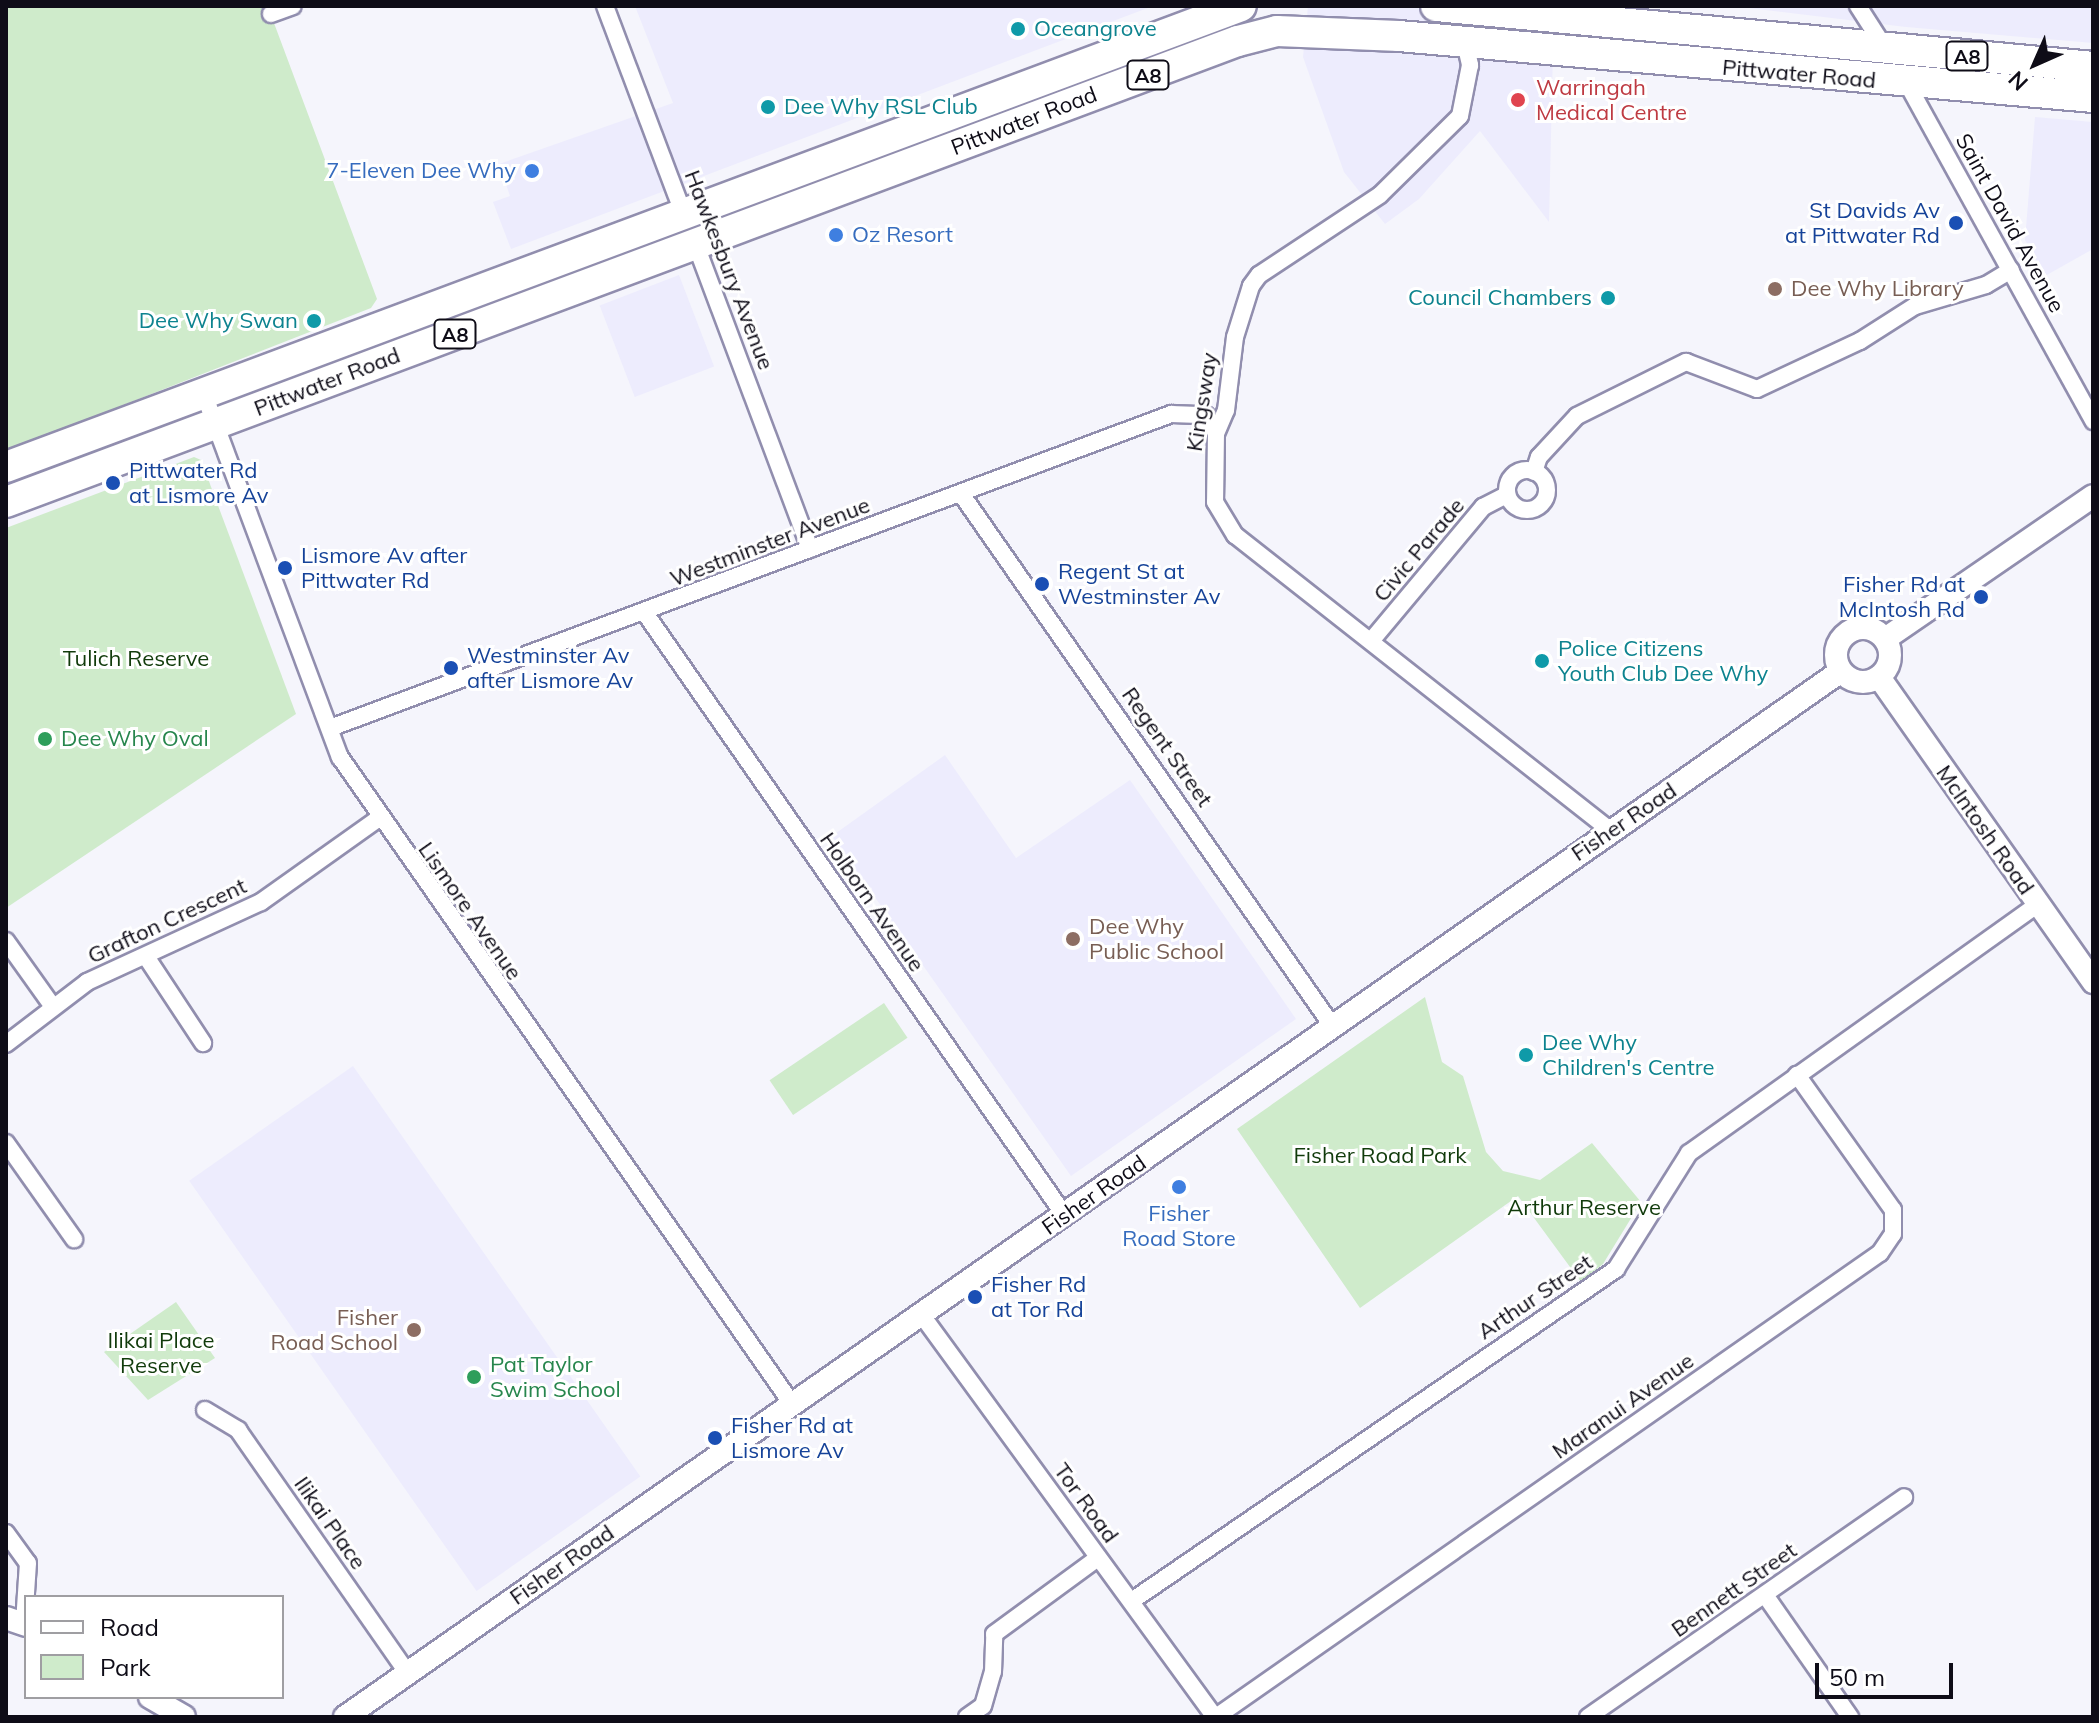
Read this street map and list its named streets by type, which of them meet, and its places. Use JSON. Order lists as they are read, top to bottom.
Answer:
{
  "streets": {
    "highway": ["A8", "Pittwater Road"],
    "main road": ["Fisher Road", "McIntosh Road"],
    "street": [
      "Saint David Avenue",
      "Hawkesbury Avenue",
      "Kingsway",
      "Westminster Avenue",
      "Civic Parade",
      "Regent Street",
      "Holborn Avenue",
      "Lismore Avenue",
      "Grafton Crescent",
      "Arthur Street",
      "Maranui Avenue",
      "Tor Road",
      "Ilikai Place",
      "Bennett Street"
    ]
  },
  "crossings": [
    ["Pittwater Road", "Saint David Avenue"],
    ["Pittwater Road", "Hawkesbury Avenue"],
    ["Pittwater Road", "Kingsway"],
    ["Pittwater Road", "Lismore Avenue"],
    ["Hawkesbury Avenue", "Westminster Avenue"],
    ["Kingsway", "Westminster Avenue"],
    ["Kingsway", "Civic Parade"],
    ["Kingsway", "Fisher Road"],
    ["Westminster Avenue", "Regent Street"],
    ["Westminster Avenue", "Holborn Avenue"],
    ["Westminster Avenue", "Lismore Avenue"],
    ["Regent Street", "Fisher Road"],
    ["Fisher Road", "McIntosh Road"],
    ["Fisher Road", "Holborn Avenue"],
    ["Fisher Road", "Lismore Avenue"],
    ["Fisher Road", "Tor Road"],
    ["Fisher Road", "Ilikai Place"],
    ["McIntosh Road", "Arthur Street"],
    ["Lismore Avenue", "Grafton Crescent"],
    ["Arthur Street", "Maranui Avenue"],
    ["Arthur Street", "Tor Road"],
    ["Maranui Avenue", "Tor Road"]
  ],
  "parks": [
    "Tulich Reserve",
    "Fisher Road Park",
    "Arthur Reserve",
    "Ilikai Place Reserve"
  ],
  "places": [
    "Oceangrove",
    "Warringah Medical Centre",
    "Dee Why RSL Club",
    "7-Eleven Dee Why",
    "St Davids Av at Pittwater Rd",
    "Oz Resort",
    "Dee Why Library",
    "Council Chambers",
    "Dee Why Swan",
    "Pittwater Rd at Lismore Av",
    "Lismore Av after Pittwater Rd",
    "Regent St at Westminster Av",
    "Fisher Rd at McIntosh Rd",
    "Police Citizens Youth Club Dee Why",
    "Westminster Av after Lismore Av",
    "Dee Why Oval",
    "Dee Why Public School",
    "Dee Why Children's Centre",
    "Fisher Road Store",
    "Fisher Rd at Tor Rd",
    "Fisher Road School",
    "Pat Taylor Swim School",
    "Fisher Rd at Lismore Av"
  ],
  "legend": ["Road", "Park"],
  "scale_bar": "50 m",
  "north": "bottom left"
}
